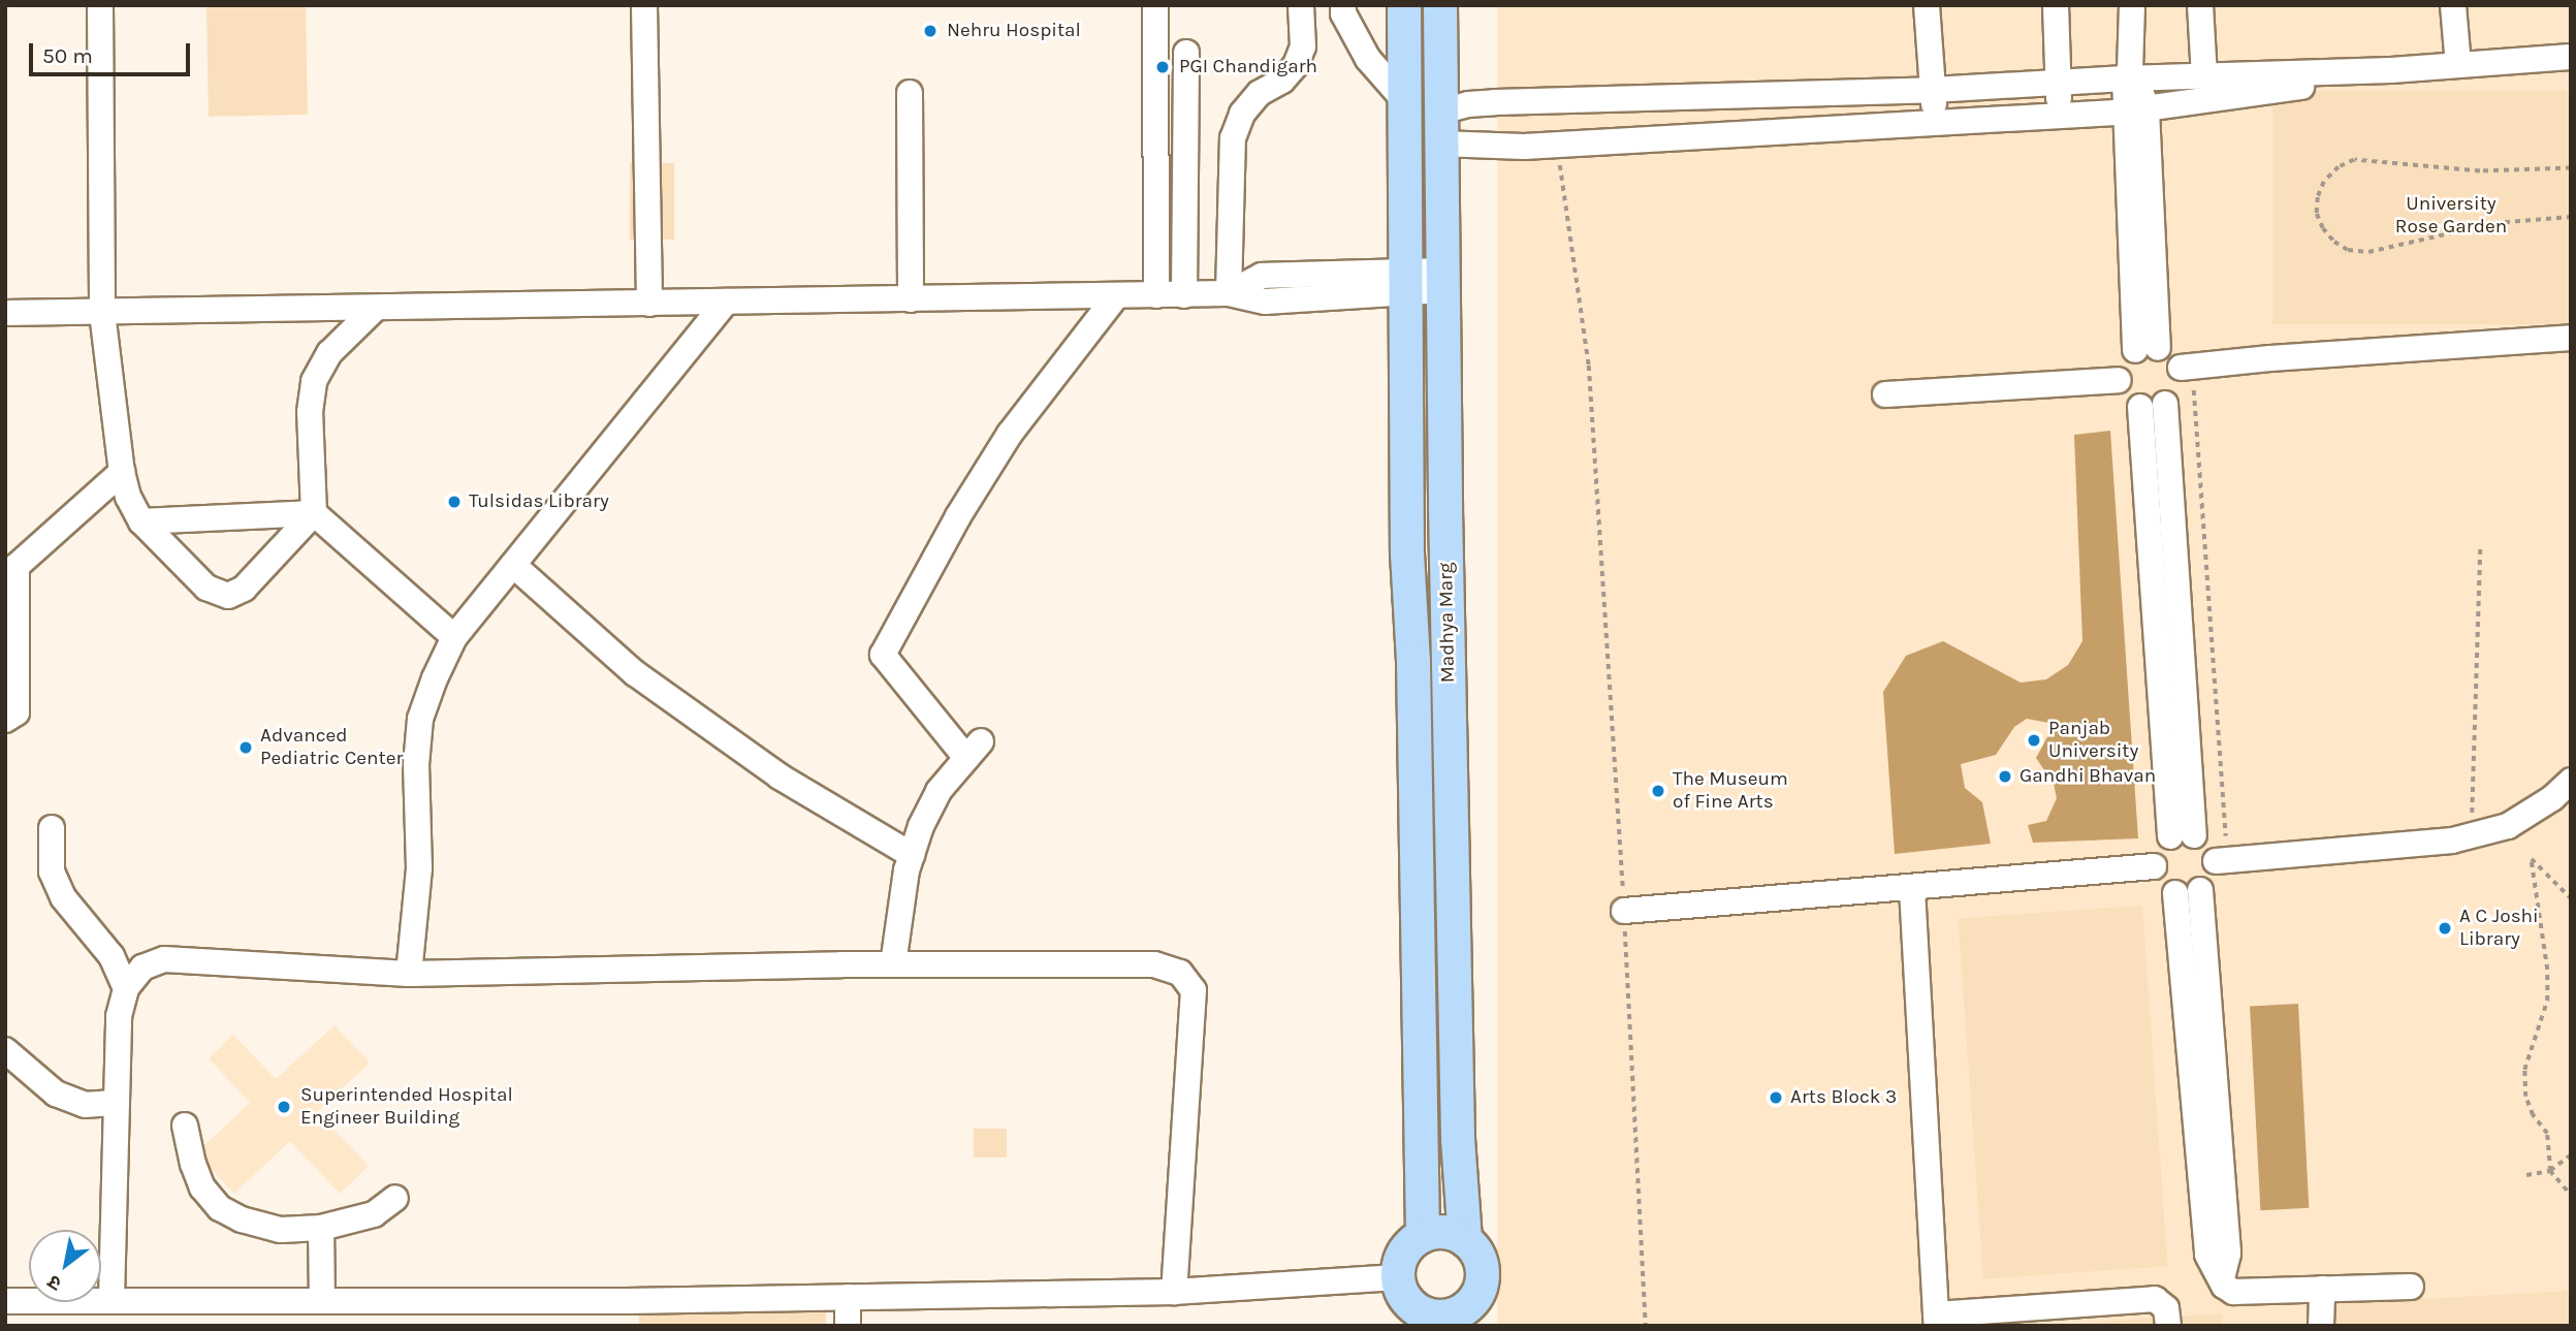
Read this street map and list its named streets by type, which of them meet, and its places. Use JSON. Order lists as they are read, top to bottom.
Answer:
{
  "streets": {
    "main road": ["Madhya Marg"]
  },
  "parks": ["University Rose Garden"],
  "places": [
    "Nehru Hospital",
    "PGI Chandigarh",
    "Tulsidas Library",
    "Panjab University",
    "Advanced Pediatric Center",
    "Gandhi Bhavan",
    "The Museum of Fine Arts",
    "A C Joshi Library",
    "Arts Block 3",
    "Superintended Hospital Engineer Building"
  ],
  "scale_bar": "50 m",
  "north": "bottom left"
}
